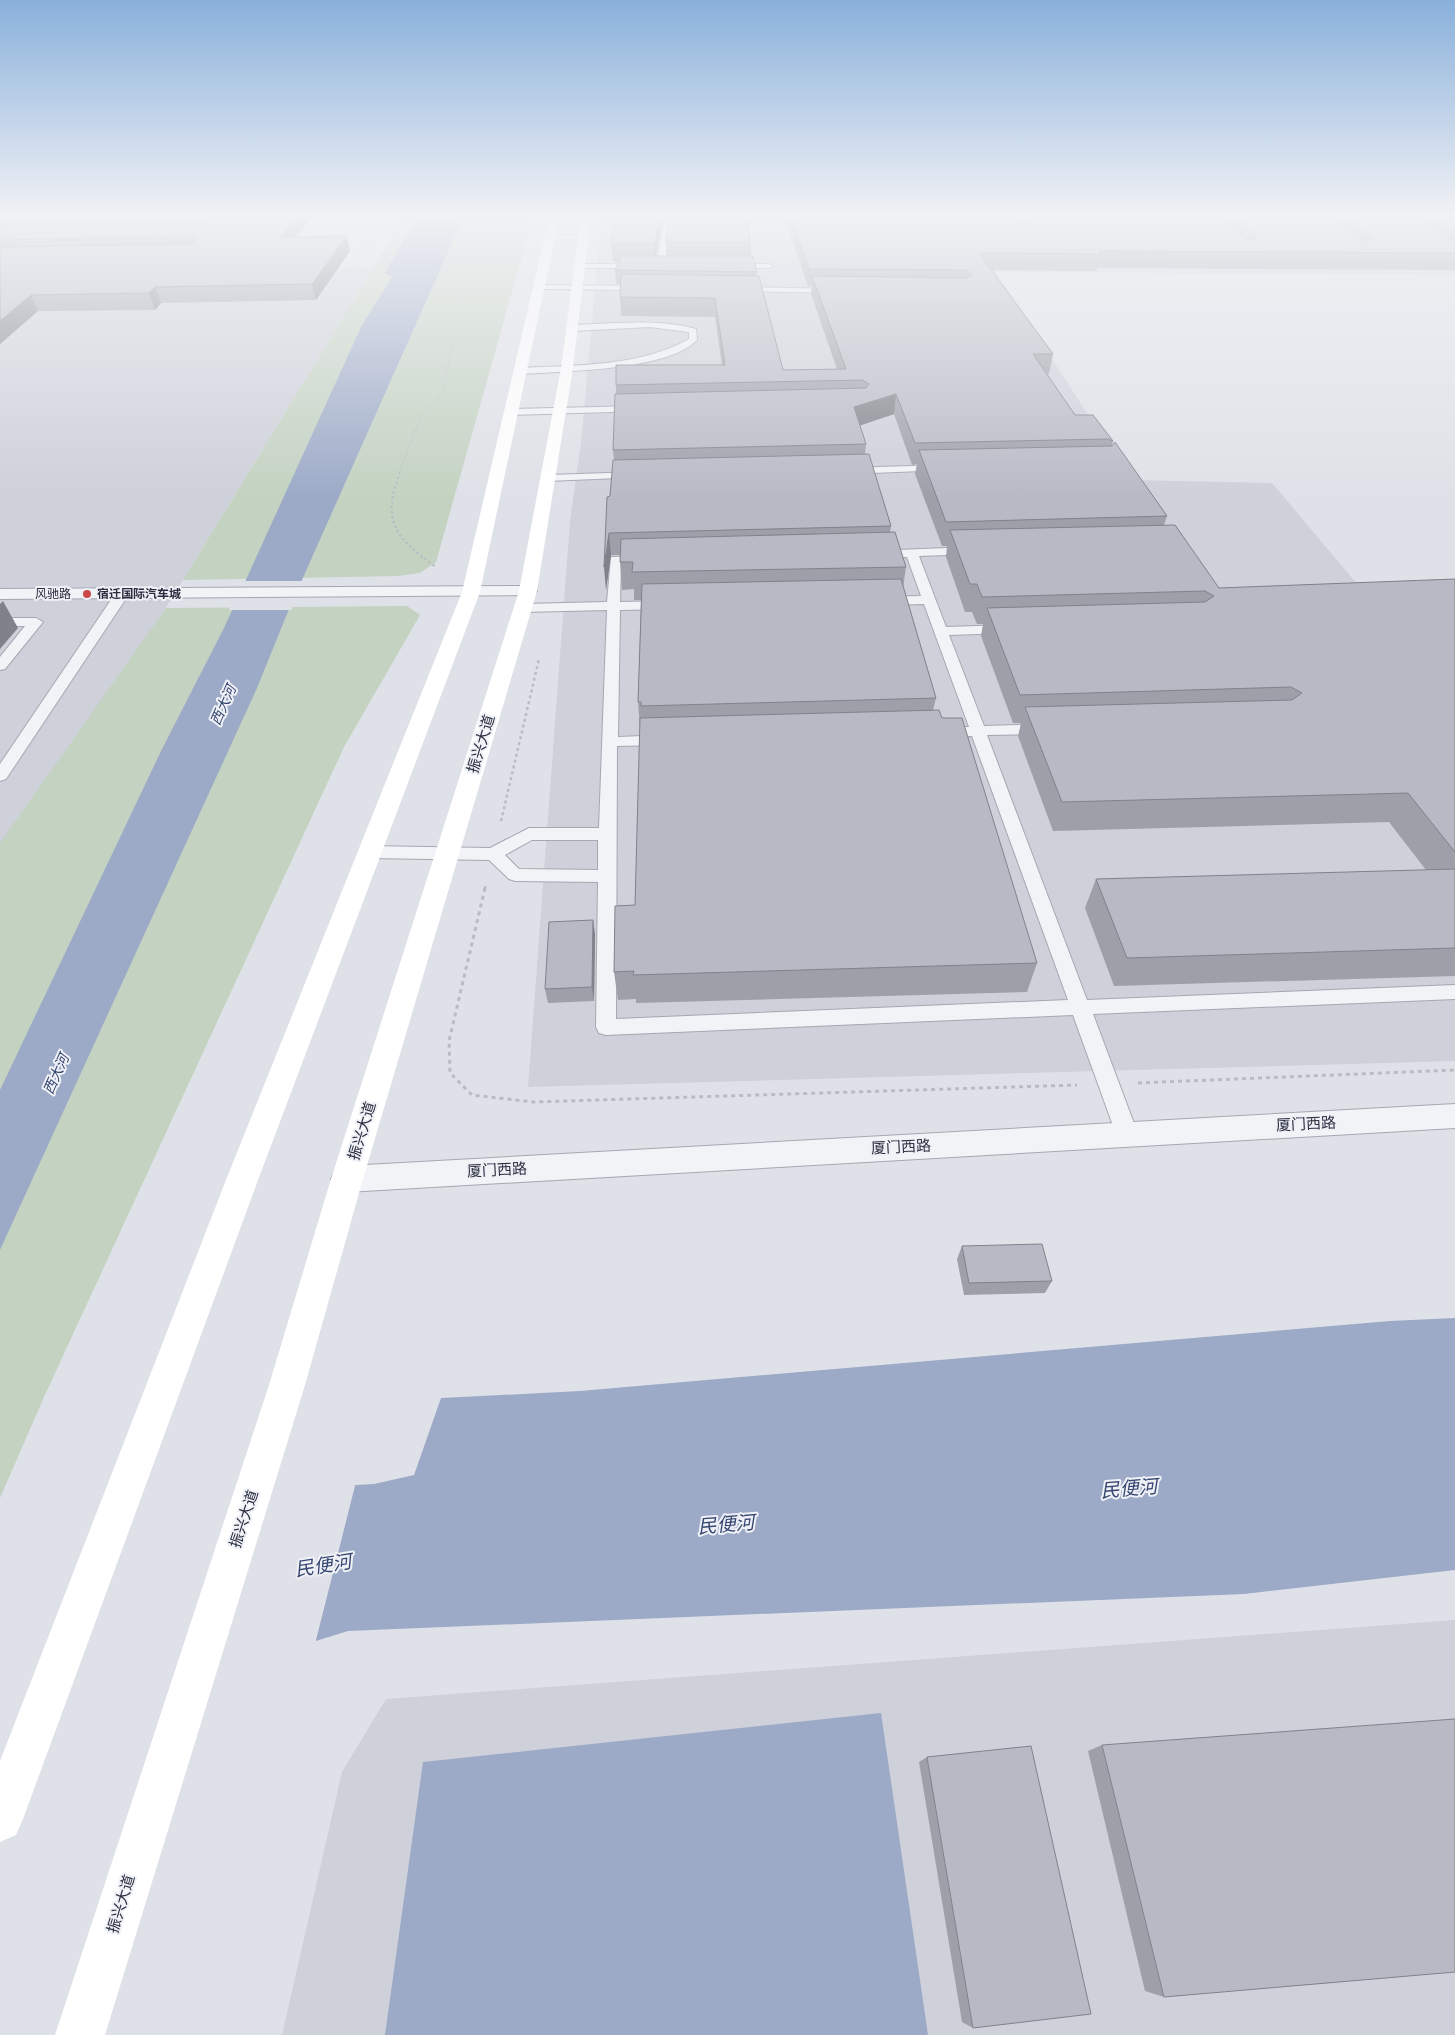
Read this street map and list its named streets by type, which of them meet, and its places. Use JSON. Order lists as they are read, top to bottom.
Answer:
{
  "streets": {
    "main road": ["振兴大道"],
    "street": ["风驰路", "厦门西路"]
  },
  "crossings": [
    ["风驰路", "振兴大道"],
    ["振兴大道", "厦门西路"]
  ],
  "water": ["西大河", "民便河"],
  "places": ["宿迁国际汽车城"]
}
